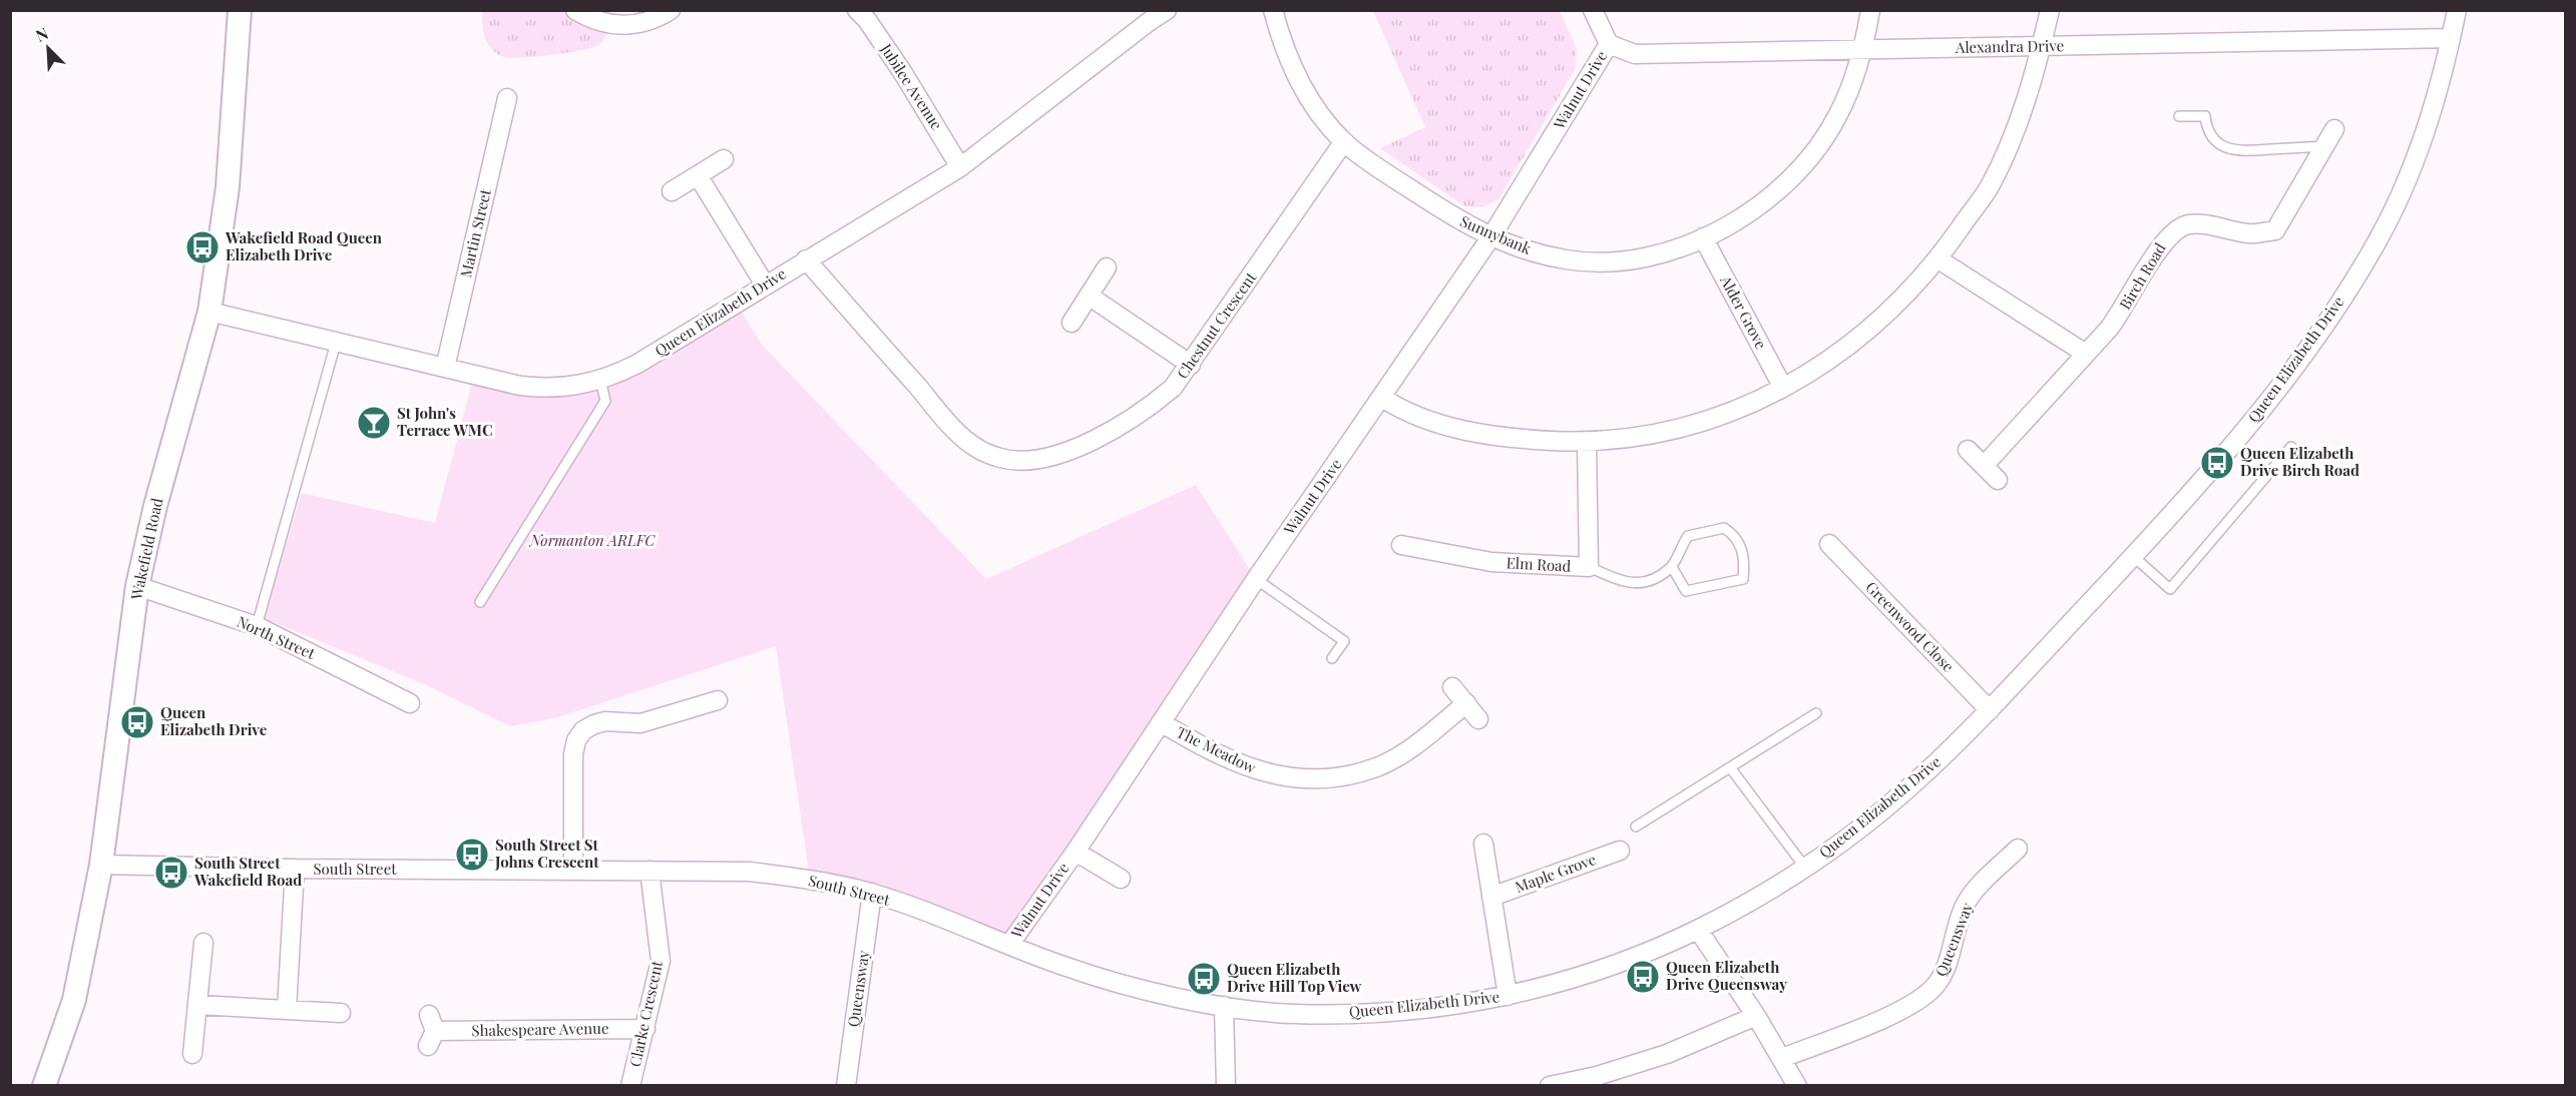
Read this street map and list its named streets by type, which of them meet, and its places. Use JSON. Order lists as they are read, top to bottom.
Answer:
{
  "streets": {
    "street": [
      "Alexandra Drive",
      "Jubilee Avenue",
      "Walnut Drive",
      "Martin Street",
      "Sunnybank",
      "Birch Road",
      "Queen Elizabeth Drive",
      "Alder Grove",
      "Chestnut Crescent",
      "Wakefield Road",
      "Elm Road",
      "Greenwood Close",
      "North Street",
      "The Meadow",
      "South Street",
      "Maple Grove",
      "Queensway",
      "Clarke Crescent",
      "Shakespeare Avenue"
    ]
  },
  "crossings": [
    ["Alexandra Drive", "Walnut Drive"],
    ["Alexandra Drive", "Sunnybank"],
    ["Alexandra Drive", "Queen Elizabeth Drive"],
    ["Jubilee Avenue", "Queen Elizabeth Drive"],
    ["Walnut Drive", "Sunnybank"],
    ["Walnut Drive", "Queen Elizabeth Drive"],
    ["Walnut Drive", "The Meadow"],
    ["Walnut Drive", "South Street"],
    ["Martin Street", "Queen Elizabeth Drive"],
    ["Sunnybank", "Alder Grove"],
    ["Sunnybank", "Chestnut Crescent"],
    ["Queen Elizabeth Drive", "Chestnut Crescent"],
    ["Queen Elizabeth Drive", "Wakefield Road"],
    ["Queen Elizabeth Drive", "Greenwood Close"],
    ["Queen Elizabeth Drive", "South Street"],
    ["Wakefield Road", "North Street"],
    ["Wakefield Road", "South Street"],
    ["South Street", "Queensway"],
    ["South Street", "Clarke Crescent"],
    ["Clarke Crescent", "Shakespeare Avenue"]
  ],
  "parks": ["Normanton ARLFC"],
  "places": {
    "bus stop": [
      "Wakefield Road Queen Elizabeth Drive",
      "Queen Elizabeth Drive Birch Road",
      "Queen Elizabeth Drive",
      "South Street St Johns Crescent",
      "South Street Wakefield Road",
      "Queen Elizabeth Drive Queensway",
      "Queen Elizabeth Drive Hill Top View"
    ],
    "bar": ["St John's Terrace WMC"]
  },
  "north": "top left"
}
